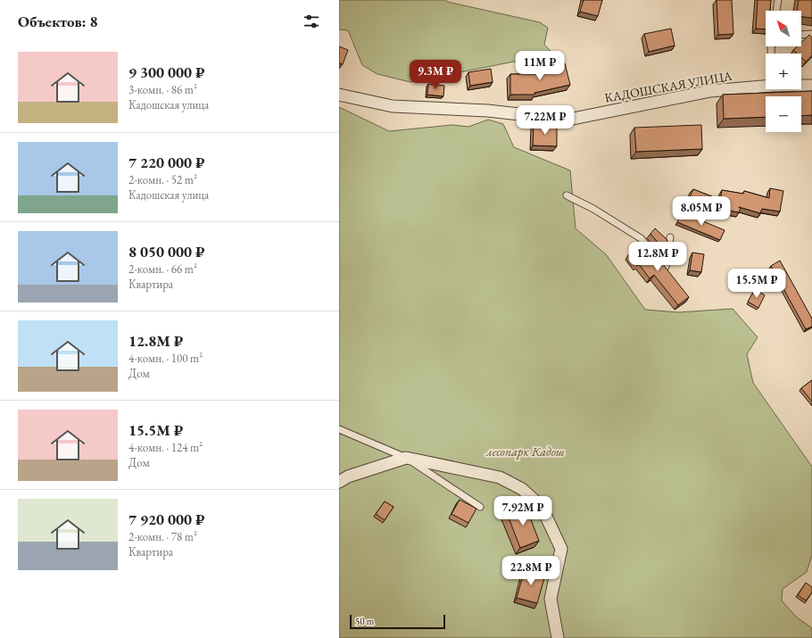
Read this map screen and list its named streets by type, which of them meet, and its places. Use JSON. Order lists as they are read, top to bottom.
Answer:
{
  "streets": {
    "street": ["КАДОШСКАЯ УЛИЦА"]
  },
  "parks": ["лесопарк Кадош"],
  "scale_bar": "50 m",
  "north": "top left",
  "page": {
    "heading": "Объектов: 8",
    "map_buttons": ["+", "−"],
    "list": [
      {
        "name": "9 300 000 ₽",
        "note": "3-комн. · 86 m² · Кадошская улица"
      },
      {
        "name": "7 220 000 ₽",
        "note": "2-комн. · 52 m² · Кадошская улица"
      },
      {
        "name": "8 050 000 ₽",
        "note": "2-комн. · 66 m² · Квартира"
      },
      {
        "name": "12.8M ₽",
        "note": "4-комн. · 100 m² · Дом"
      },
      {
        "name": "15.5M ₽",
        "note": "4-комн. · 124 m² · Дом"
      },
      {
        "name": "7 920 000 ₽",
        "note": "2-комн. · 78 m² · Квартира"
      }
    ],
    "price": [
      "11M ₽",
      "9.3M ₽",
      "7.22M ₽",
      "8.05M ₽",
      "12.8M ₽",
      "15.5M ₽",
      "7.92M ₽",
      "22.8M ₽"
    ],
    "scale": "50 m"
  }
}
